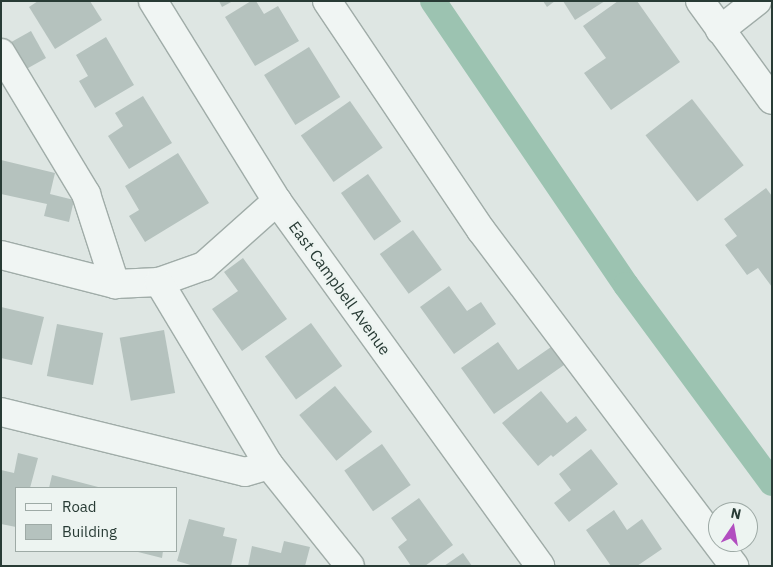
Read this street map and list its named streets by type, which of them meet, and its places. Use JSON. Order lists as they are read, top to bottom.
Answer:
{
  "streets": {
    "street": ["East Campbell Avenue"]
  },
  "legend": ["Road", "Building"],
  "north": "top"
}
